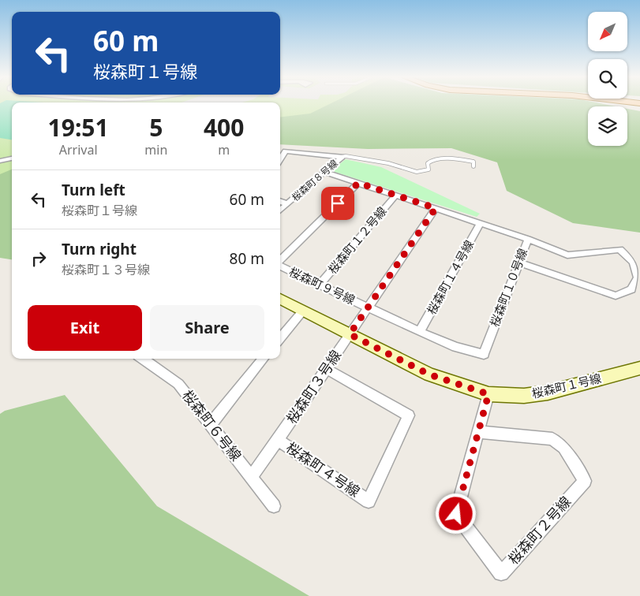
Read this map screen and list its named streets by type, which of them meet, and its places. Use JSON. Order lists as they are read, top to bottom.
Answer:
{
  "streets": {
    "street": [
      "桜森町８号線",
      "桜森町１２号線",
      "桜森町１４号線",
      "桜森町９号線",
      "桜森町１０号線",
      "桜森町１号線",
      "桜森町３号線",
      "桜森町６号線",
      "桜森町４号線",
      "桜森町２号線"
    ]
  },
  "crossings": [
    ["桜森町８号線", "桜森町１０号線"],
    ["桜森町１２号線", "桜森町９号線"],
    ["桜森町１２号線", "桜森町１０号線"],
    ["桜森町１４号線", "桜森町１０号線"],
    ["桜森町９号線", "桜森町１０号線"],
    ["桜森町９号線", "桜森町３号線"],
    ["桜森町１０号線", "桜森町３号線"],
    ["桜森町１号線", "桜森町３号線"],
    ["桜森町１号線", "桜森町２号線"],
    ["桜森町３号線", "桜森町６号線"],
    ["桜森町３号線", "桜森町４号線"]
  ],
  "north": "bottom left",
  "page": {
    "turn": ["60 m", "桜森町１号線"],
    "eta": [
      "19:51",
      "Arrival",
      "5",
      "min",
      "400",
      "m"
    ],
    "list": [
      {
        "name": "Turn left",
        "note": "桜森町１号線",
        "value": "60 m"
      },
      {
        "name": "Turn right",
        "note": "桜森町１３号線",
        "value": "80 m"
      }
    ],
    "buttons": ["Exit", "Share"]
  }
}
